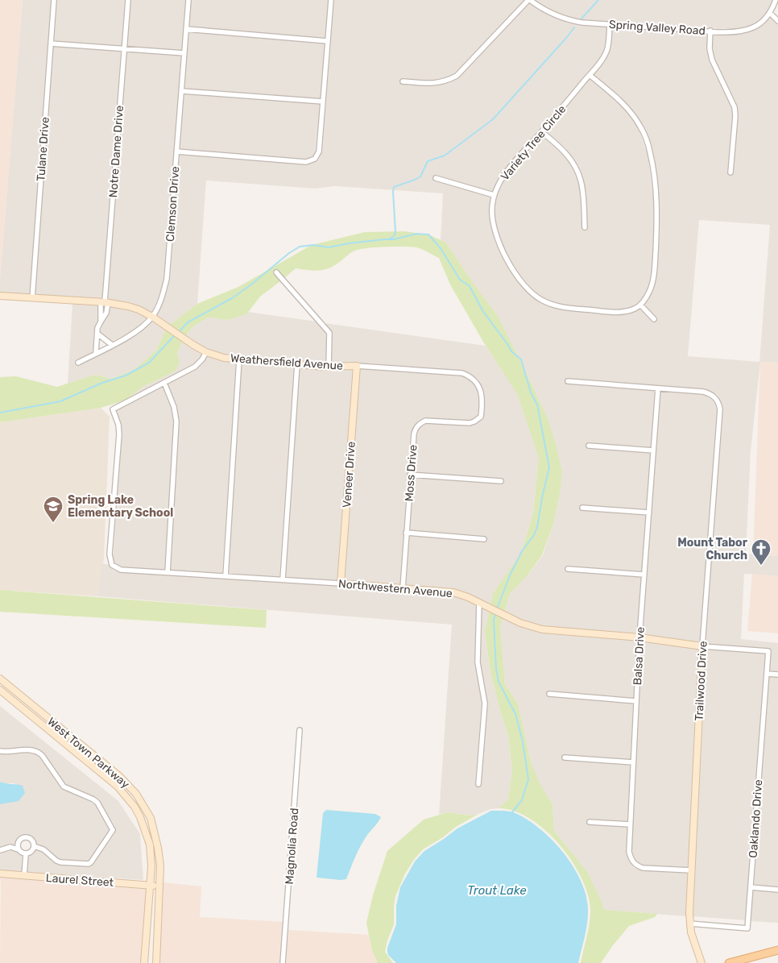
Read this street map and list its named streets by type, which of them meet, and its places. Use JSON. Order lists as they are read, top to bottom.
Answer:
{
  "streets": {
    "street": [
      "Spring Valley Road",
      "Variety Tree Circle",
      "Tulane Drive",
      "Notre Dame Drive",
      "Clemson Drive",
      "Weathersfield Avenue",
      "Moss Drive",
      "Veneer Drive",
      "Northwestern Avenue",
      "Balsa Drive",
      "Trailwood Drive",
      "West Town Parkway",
      "Oaklando Drive",
      "Magnolia Road",
      "Laurel Street"
    ]
  },
  "crossings": [
    ["Spring Valley Road", "Variety Tree Circle"],
    ["Tulane Drive", "Weathersfield Avenue"],
    ["Notre Dame Drive", "Clemson Drive"],
    ["Notre Dame Drive", "Weathersfield Avenue"],
    ["Clemson Drive", "Weathersfield Avenue"],
    ["Weathersfield Avenue", "Moss Drive"],
    ["Weathersfield Avenue", "Veneer Drive"],
    ["Moss Drive", "Northwestern Avenue"],
    ["Veneer Drive", "Northwestern Avenue"],
    ["Northwestern Avenue", "Balsa Drive"],
    ["Northwestern Avenue", "Trailwood Drive"],
    ["Northwestern Avenue", "Oaklando Drive"],
    ["Balsa Drive", "Trailwood Drive"],
    ["Trailwood Drive", "Oaklando Drive"],
    ["West Town Parkway", "Laurel Street"]
  ],
  "water": ["Trout Lake"],
  "places": {
    "school or university": ["Spring Lake Elementary School"],
    "church": ["Mount Tabor Church"]
  }
}
